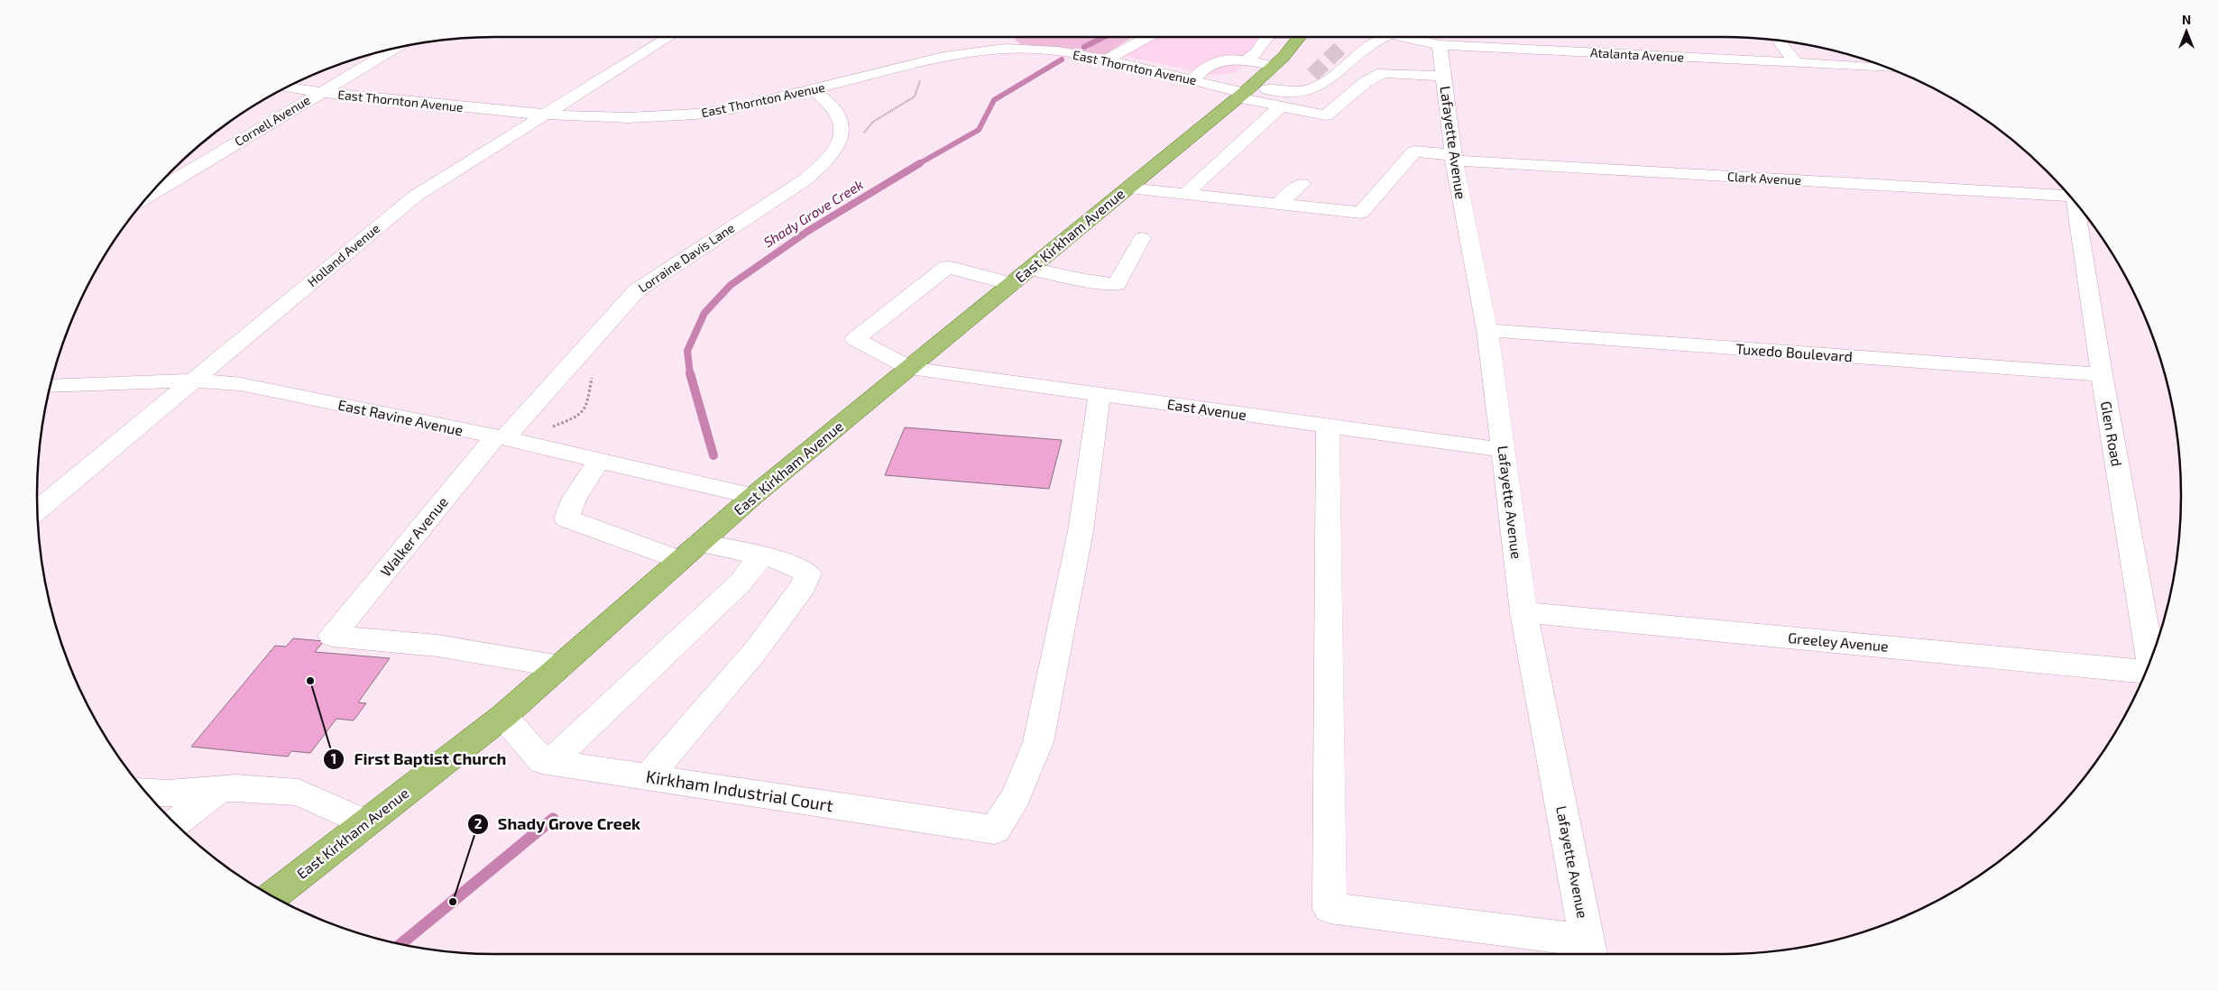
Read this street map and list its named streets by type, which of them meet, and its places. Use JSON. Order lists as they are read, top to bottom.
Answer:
{
  "streets": {
    "main road": ["East Kirkham Avenue"],
    "street": [
      "Atalanta Avenue",
      "East Thornton Avenue",
      "Cornell Avenue",
      "Lafayette Avenue",
      "Clark Avenue",
      "Holland Avenue",
      "Lorraine Davis Lane",
      "Tuxedo Boulevard",
      "East Avenue",
      "East Ravine Avenue",
      "Glen Road",
      "Walker Avenue",
      "Greeley Avenue",
      "Kirkham Industrial Court"
    ]
  },
  "crossings": [
    ["Atalanta Avenue", "Lafayette Avenue"],
    ["East Thornton Avenue", "Cornell Avenue"],
    ["East Thornton Avenue", "East Kirkham Avenue"],
    ["East Thornton Avenue", "Holland Avenue"],
    ["East Thornton Avenue", "Lorraine Davis Lane"],
    ["Lafayette Avenue", "Clark Avenue"],
    ["Lafayette Avenue", "Tuxedo Boulevard"],
    ["Lafayette Avenue", "East Avenue"],
    ["Lafayette Avenue", "Greeley Avenue"],
    ["East Kirkham Avenue", "East Avenue"],
    ["East Kirkham Avenue", "East Ravine Avenue"],
    ["East Kirkham Avenue", "Walker Avenue"],
    ["East Kirkham Avenue", "Kirkham Industrial Court"],
    ["Holland Avenue", "East Ravine Avenue"],
    ["Lorraine Davis Lane", "East Ravine Avenue"],
    ["Lorraine Davis Lane", "Walker Avenue"],
    ["Tuxedo Boulevard", "Glen Road"],
    ["East Avenue", "Kirkham Industrial Court"],
    ["East Ravine Avenue", "Walker Avenue"]
  ],
  "water": ["Shady Grove Creek"],
  "places": ["First Baptist Church", "Shady Grove Creek"],
  "north": "top"
}
